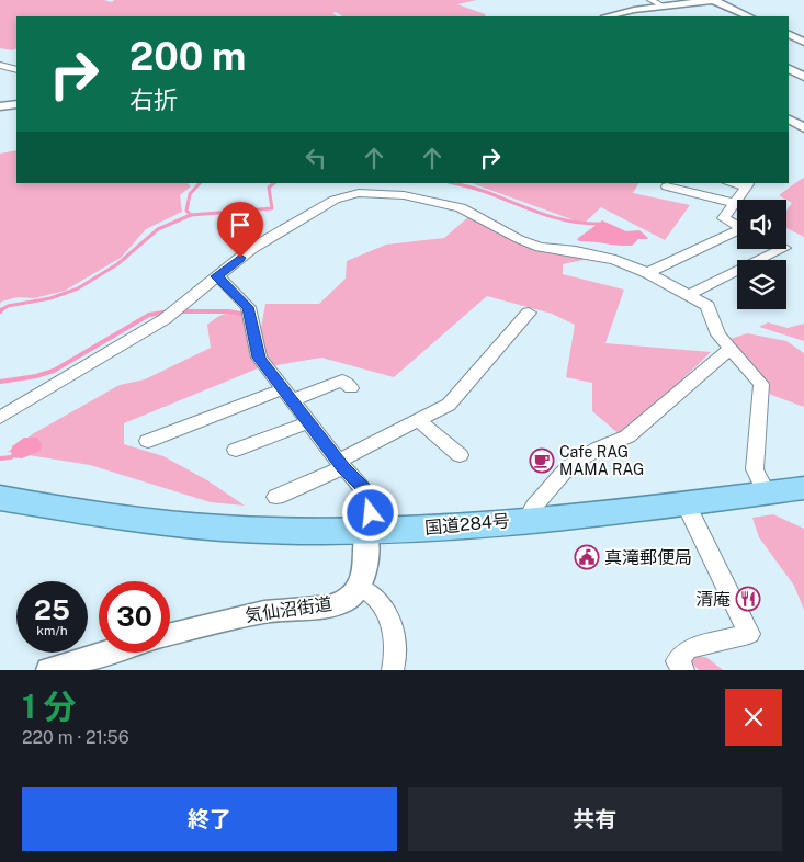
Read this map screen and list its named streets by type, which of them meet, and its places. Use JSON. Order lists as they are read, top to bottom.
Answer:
{
  "streets": {
    "highway": ["国道284号"],
    "street": ["気仙沼街道"]
  },
  "places": {
    "cafe": ["Cafe RAG MAMA RAG"],
    "public building": ["真滝郵便局"],
    "restaurant": ["清庵"]
  },
  "page": {
    "turn": ["200 m", "右折"],
    "speed": "25 km/h",
    "limit": "30",
    "heading": ["1 分", "220 m · 21:56"],
    "buttons": ["終了", "共有"]
  }
}
